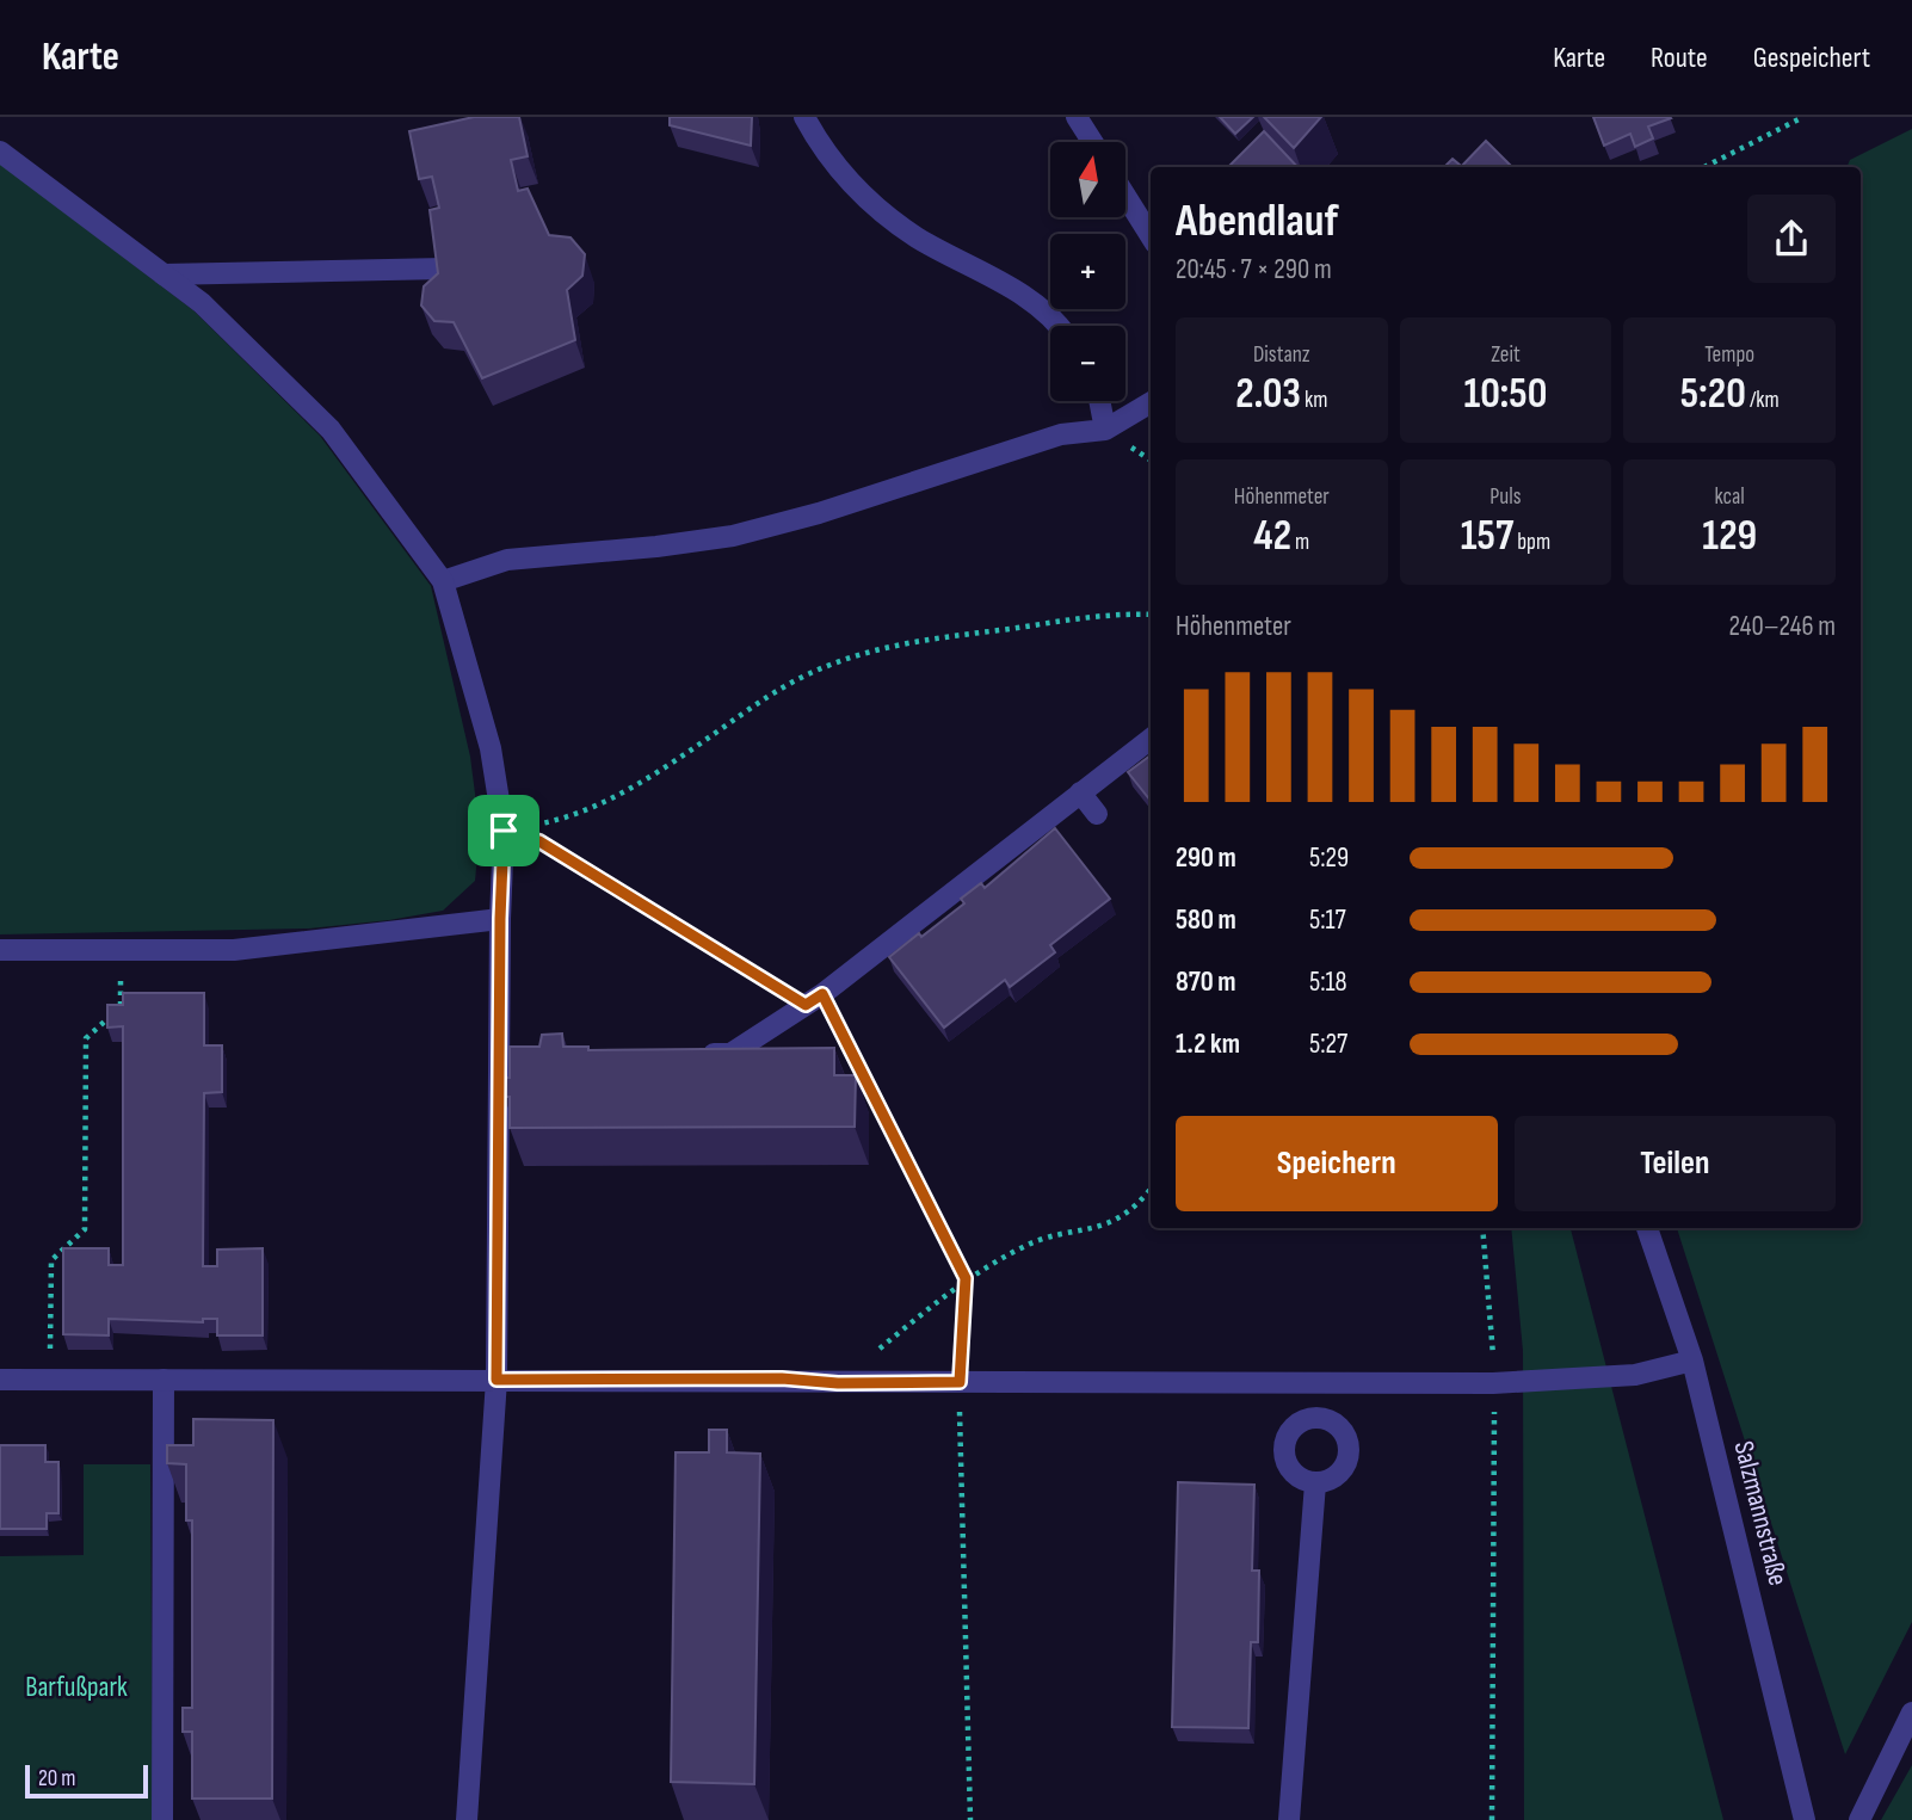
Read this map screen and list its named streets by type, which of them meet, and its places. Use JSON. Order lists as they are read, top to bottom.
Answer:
{
  "streets": {
    "street": ["Salzmannstraße"]
  },
  "parks": ["Barfußpark"],
  "scale_bar": "20 m",
  "north": "top",
  "page": {
    "header": "Karte",
    "nav": ["Karte", "Route", "Gespeichert"],
    "map_buttons": ["+", "−"],
    "heading": ["Abendlauf", "20:45 · 7 × 290 m"],
    "stats": [
      ["Distanz", "2.03 km"],
      ["Zeit", "10:50"],
      ["Tempo", "5:20 /km"],
      ["Höhenmeter", "42 m"],
      ["Puls", "157 bpm"],
      ["kcal", "129"]
    ],
    "chart": ["Höhenmeter", "240–246 m"],
    "list": [
      {
        "name": "290 m",
        "note": "5:29"
      },
      {
        "name": "580 m",
        "note": "5:17"
      },
      {
        "name": "870 m",
        "note": "5:18"
      },
      {
        "name": "1.2 km",
        "note": "5:27"
      }
    ],
    "buttons": ["Speichern", "Teilen"],
    "scale": "20 m"
  }
}
